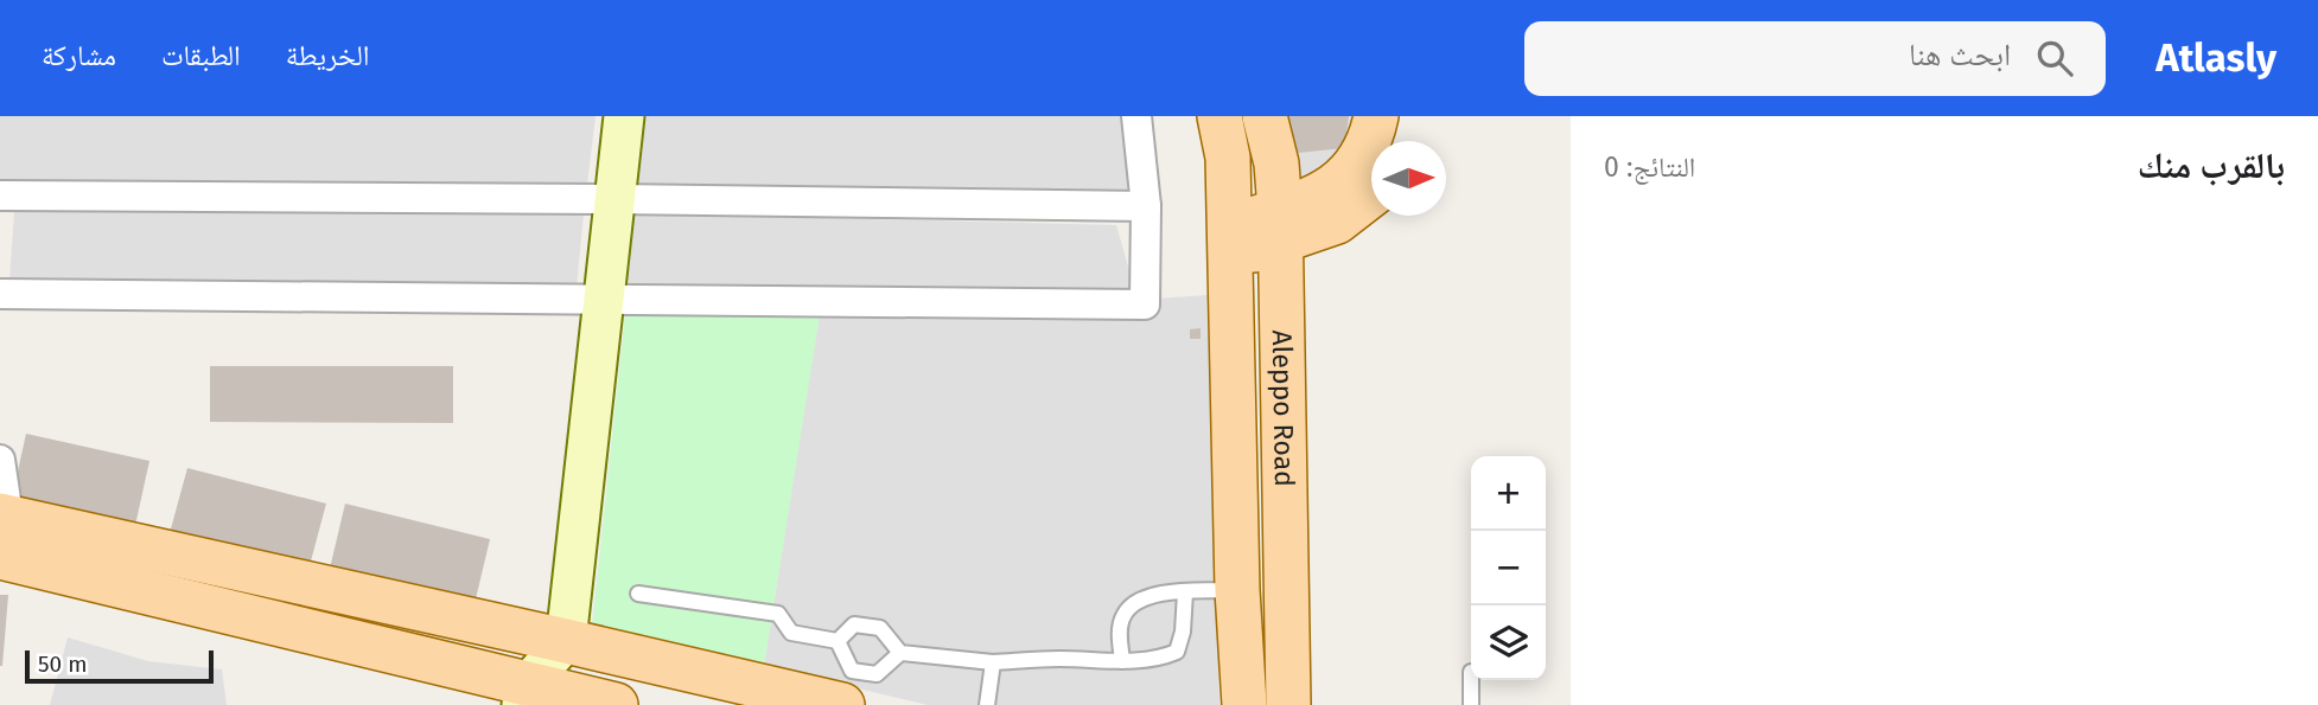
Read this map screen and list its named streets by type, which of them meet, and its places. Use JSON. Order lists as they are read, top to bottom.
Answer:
{
  "streets": {
    "main road": ["Aleppo Road"]
  },
  "scale_bar": "50 m",
  "north": "right",
  "page": {
    "header": "Atlasly",
    "search": "ابحث هنا",
    "nav": ["الخريطة", "الطبقات", "مشاركة"],
    "heading": ["بالقرب منك", "النتائج: 0"],
    "map_buttons": ["+", "−"],
    "scale": "50 m"
  }
}
